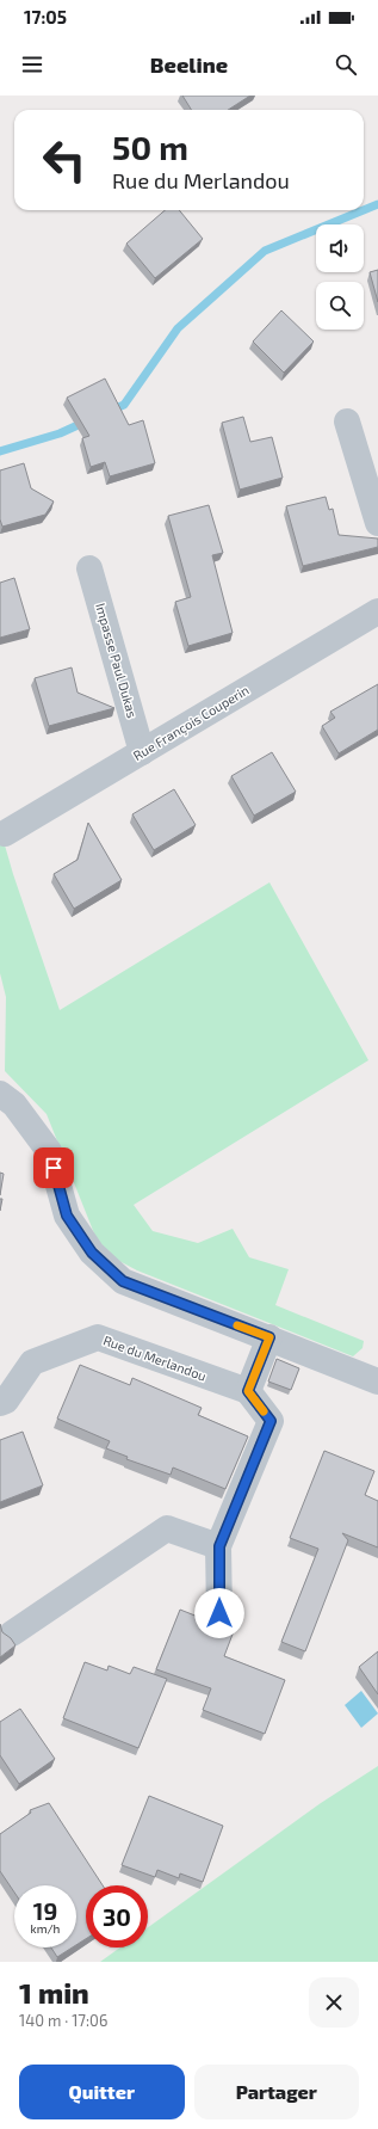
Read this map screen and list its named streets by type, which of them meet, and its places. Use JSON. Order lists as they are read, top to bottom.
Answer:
{
  "streets": {
    "street": ["Impasse Paul Dukas", "Rue François Couperin", "Rue du Merlandou"]
  },
  "crossings": [
    ["Impasse Paul Dukas", "Rue François Couperin"]
  ],
  "page": {
    "status": "17:05",
    "header": "Beeline",
    "turn": ["50 m", "Rue du Merlandou"],
    "speed": "19 km/h",
    "limit": "30",
    "heading": ["1 min", "140 m · 17:06"],
    "buttons": ["Quitter", "Partager"]
  }
}
